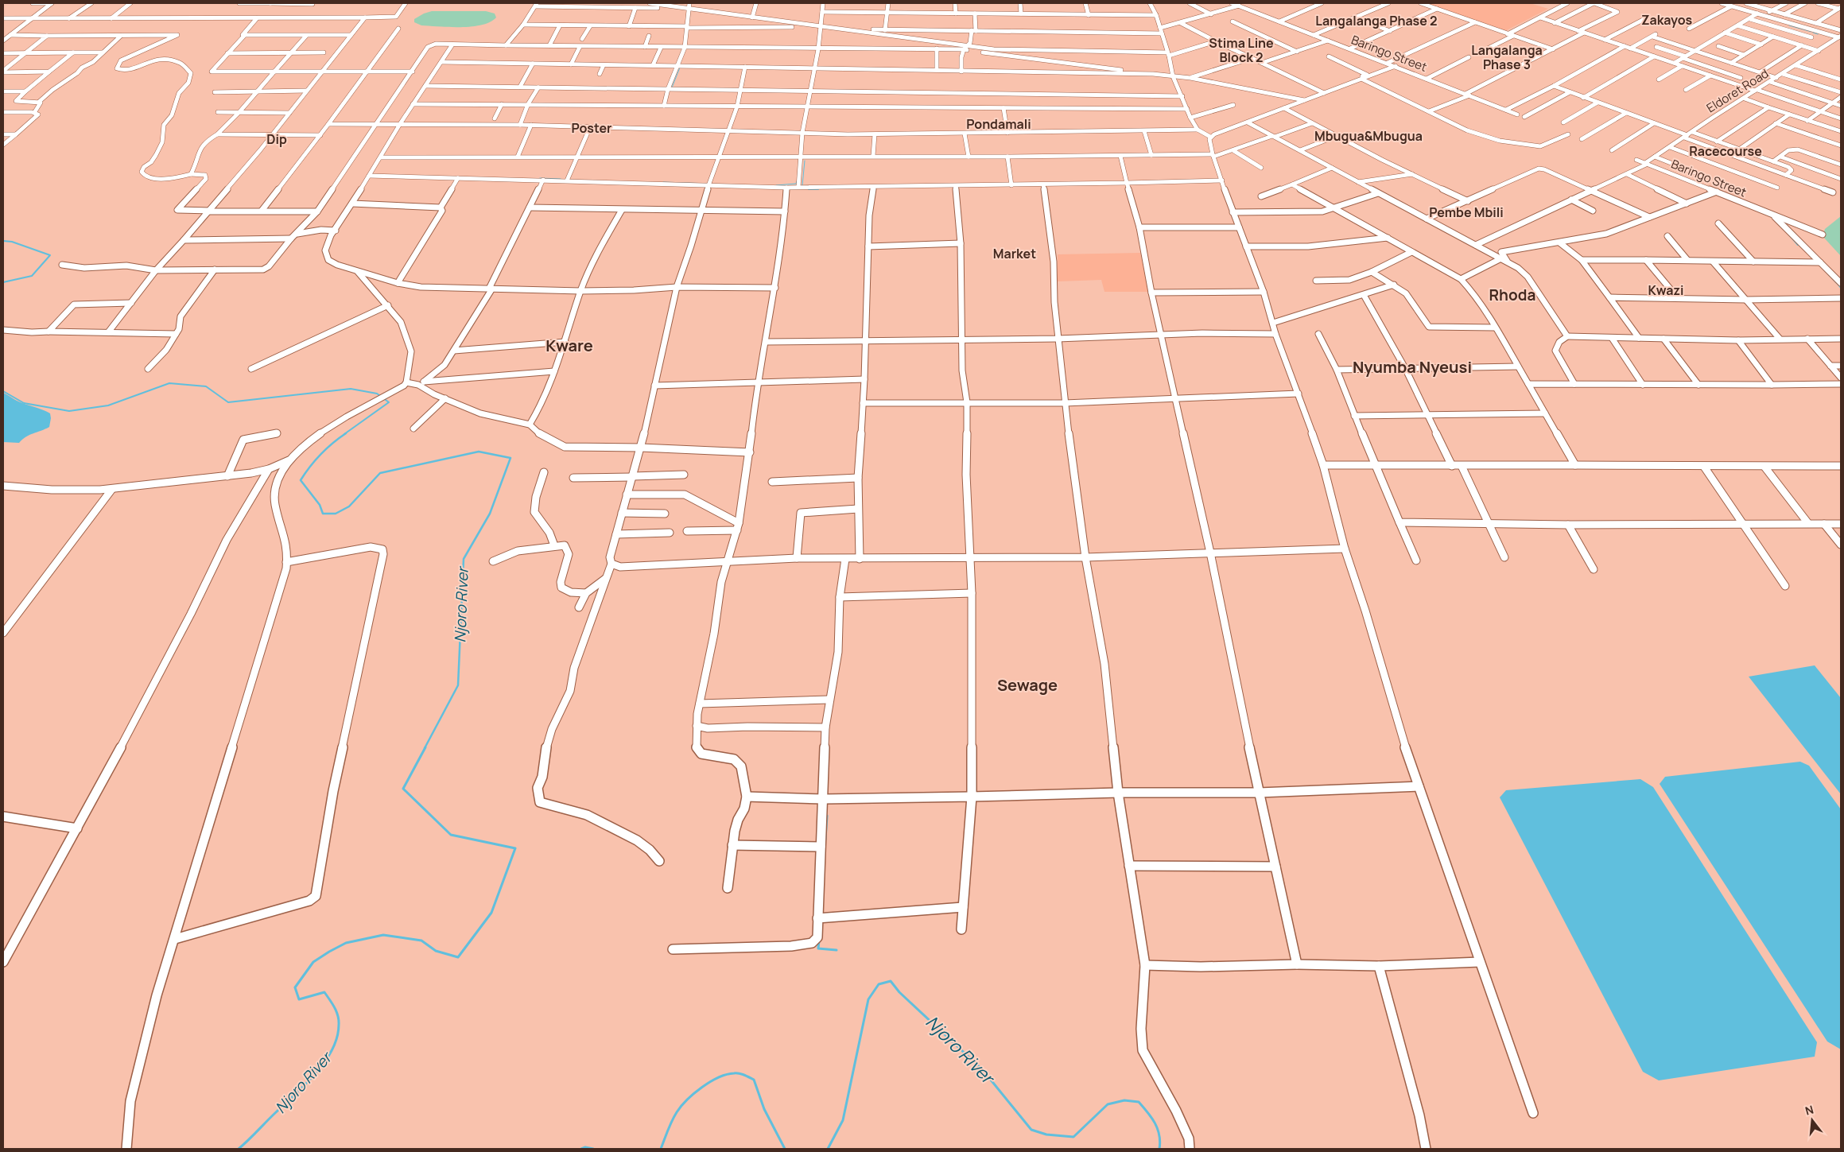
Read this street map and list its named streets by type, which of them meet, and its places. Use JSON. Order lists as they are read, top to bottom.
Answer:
{
  "streets": {
    "street": ["Baringo Street", "Eldoret Road"]
  },
  "crossings": [
    ["Baringo Street", "Eldoret Road"]
  ],
  "districts": [
    "Zakayos",
    "Langalanga Phase 2",
    "Stima Line Block 2",
    "Langalanga Phase 3",
    "Pondamali",
    "Poster",
    "Mbugua&Mbugua",
    "Dip",
    "Racecourse",
    "Pembe Mbili",
    "Market",
    "Kwazi",
    "Rhoda",
    "Kware",
    "Nyumba Nyeusi",
    "Sewage"
  ],
  "water": ["Njoro River"],
  "north": "top"
}
